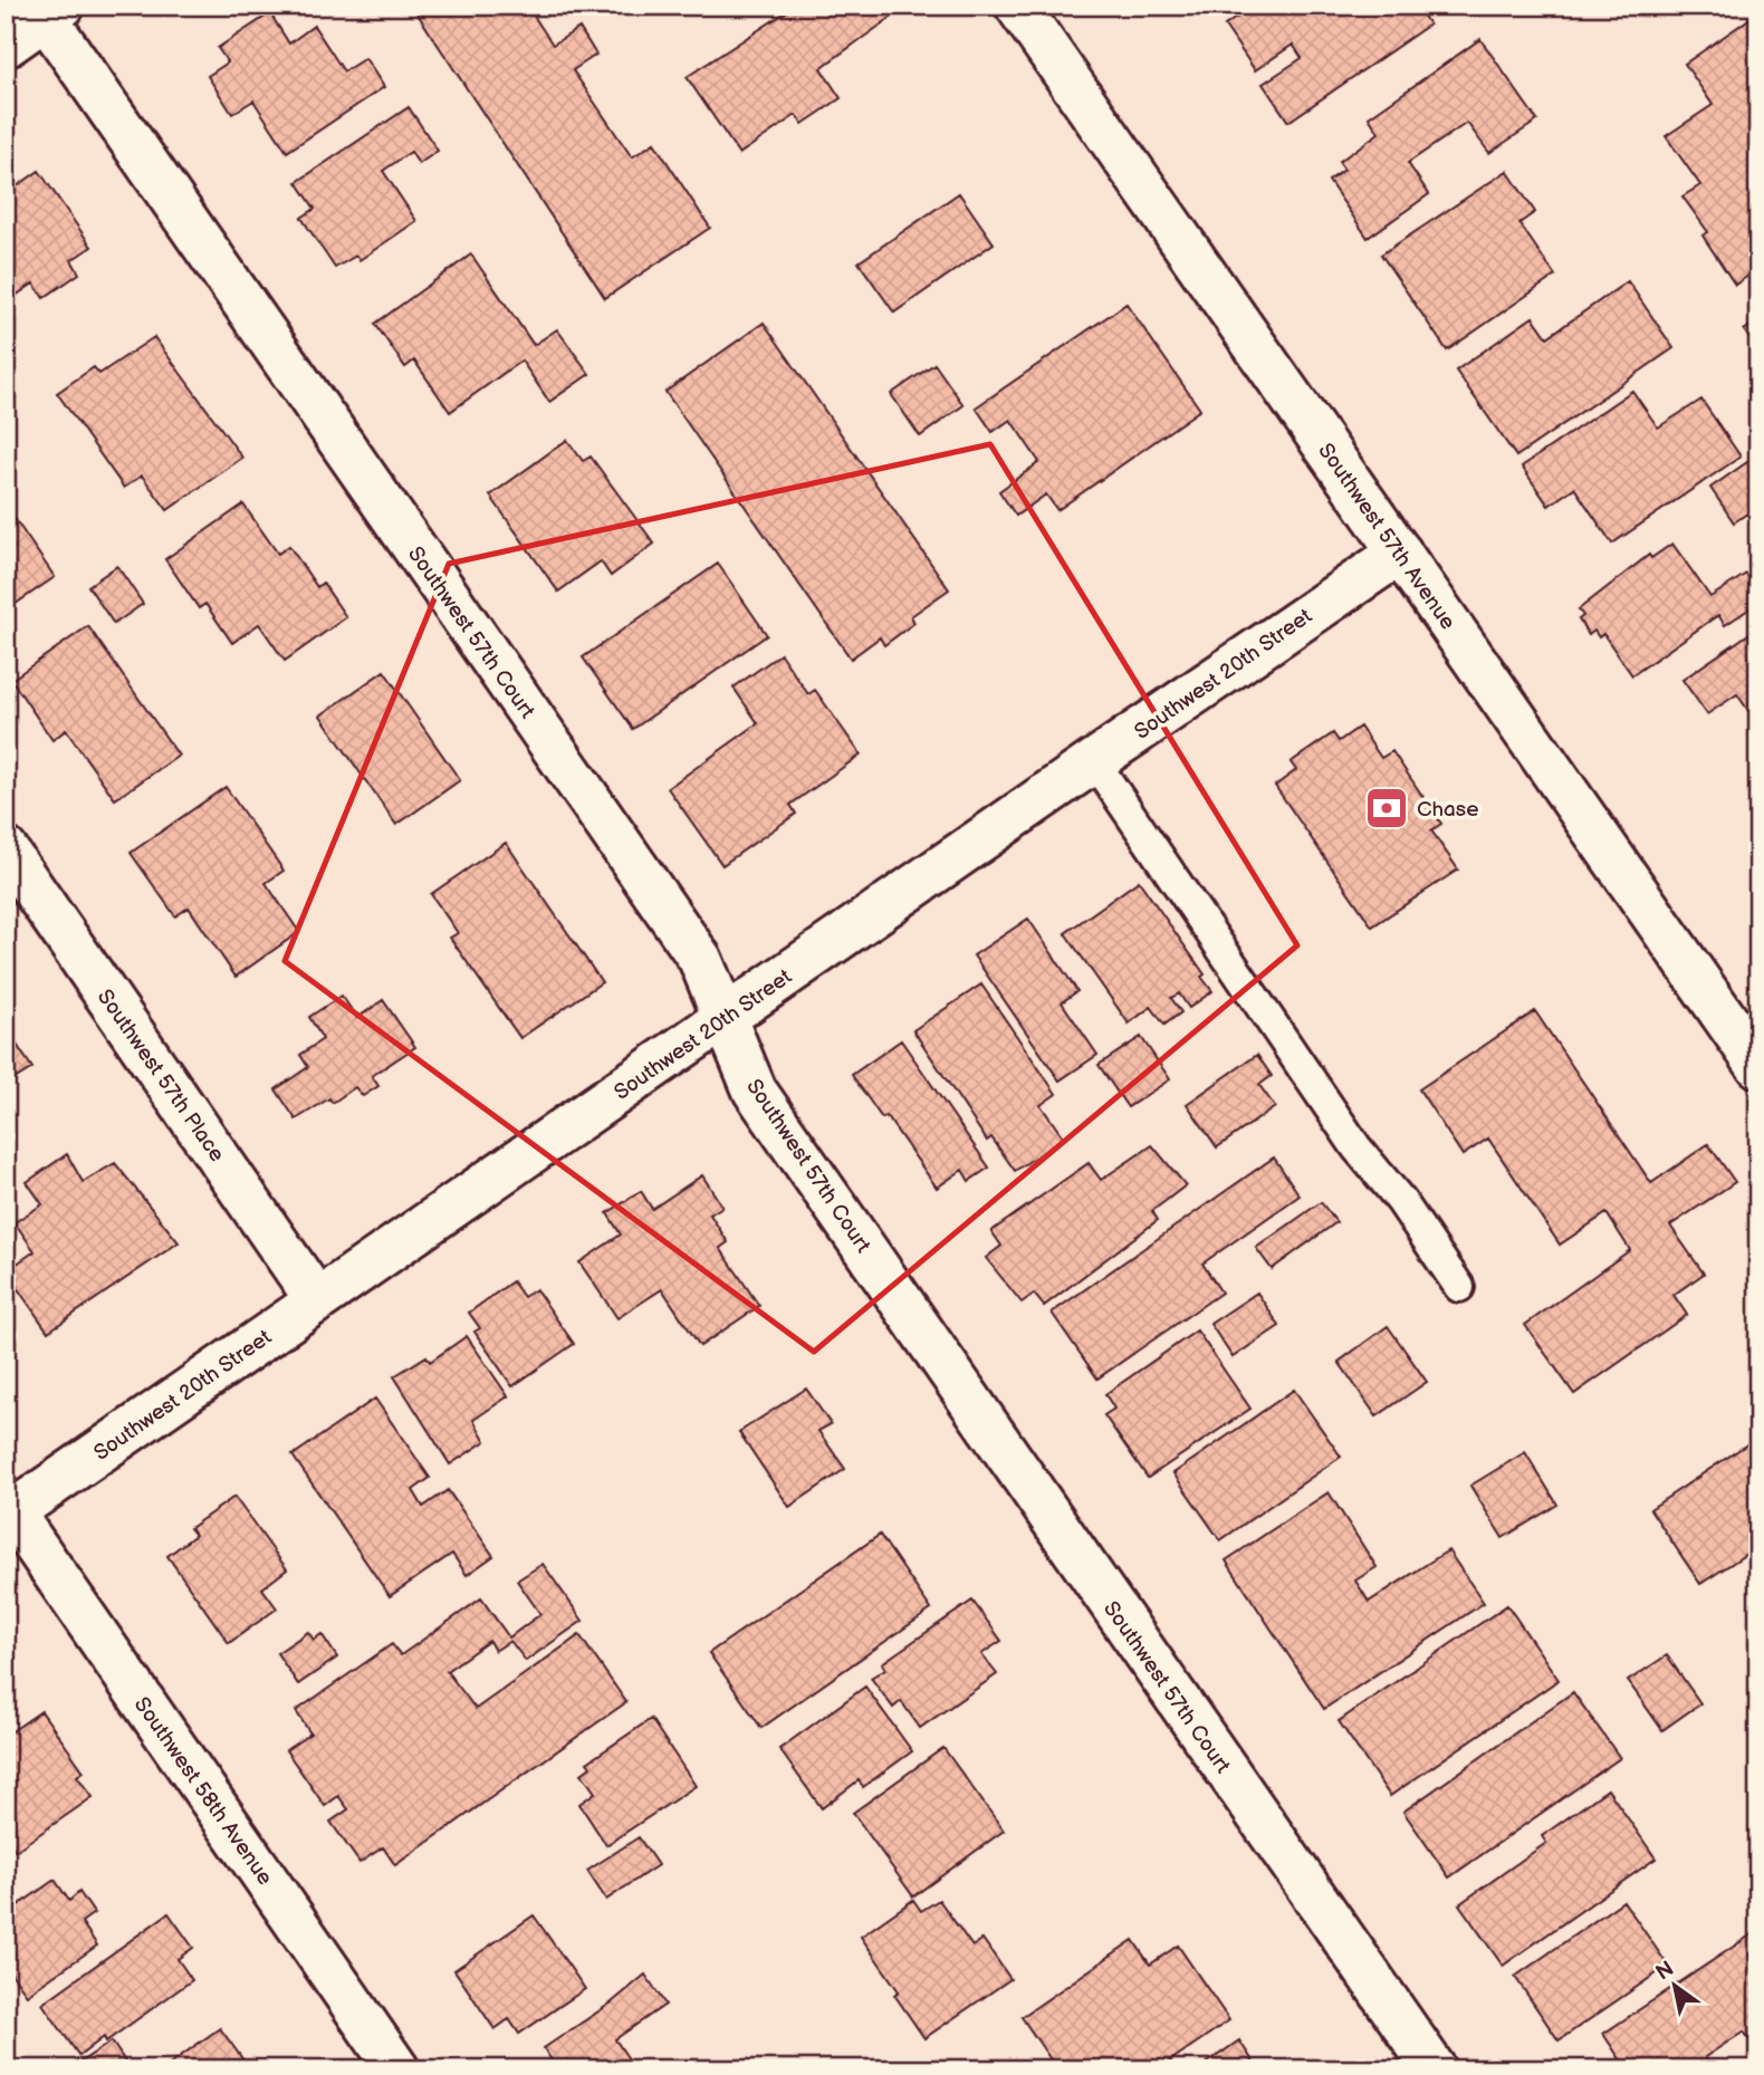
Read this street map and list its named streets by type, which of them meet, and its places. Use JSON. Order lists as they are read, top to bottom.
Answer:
{
  "streets": {
    "street": [
      "Southwest 57th Avenue",
      "Southwest 57th Court",
      "Southwest 20th Street",
      "Southwest 57th Place",
      "Southwest 58th Avenue"
    ]
  },
  "crossings": [
    ["Southwest 57th Avenue", "Southwest 20th Street"],
    ["Southwest 57th Court", "Southwest 20th Street"],
    ["Southwest 20th Street", "Southwest 57th Place"],
    ["Southwest 20th Street", "Southwest 58th Avenue"]
  ],
  "places": {
    "bank": ["Chase"]
  },
  "north": "top left"
}
